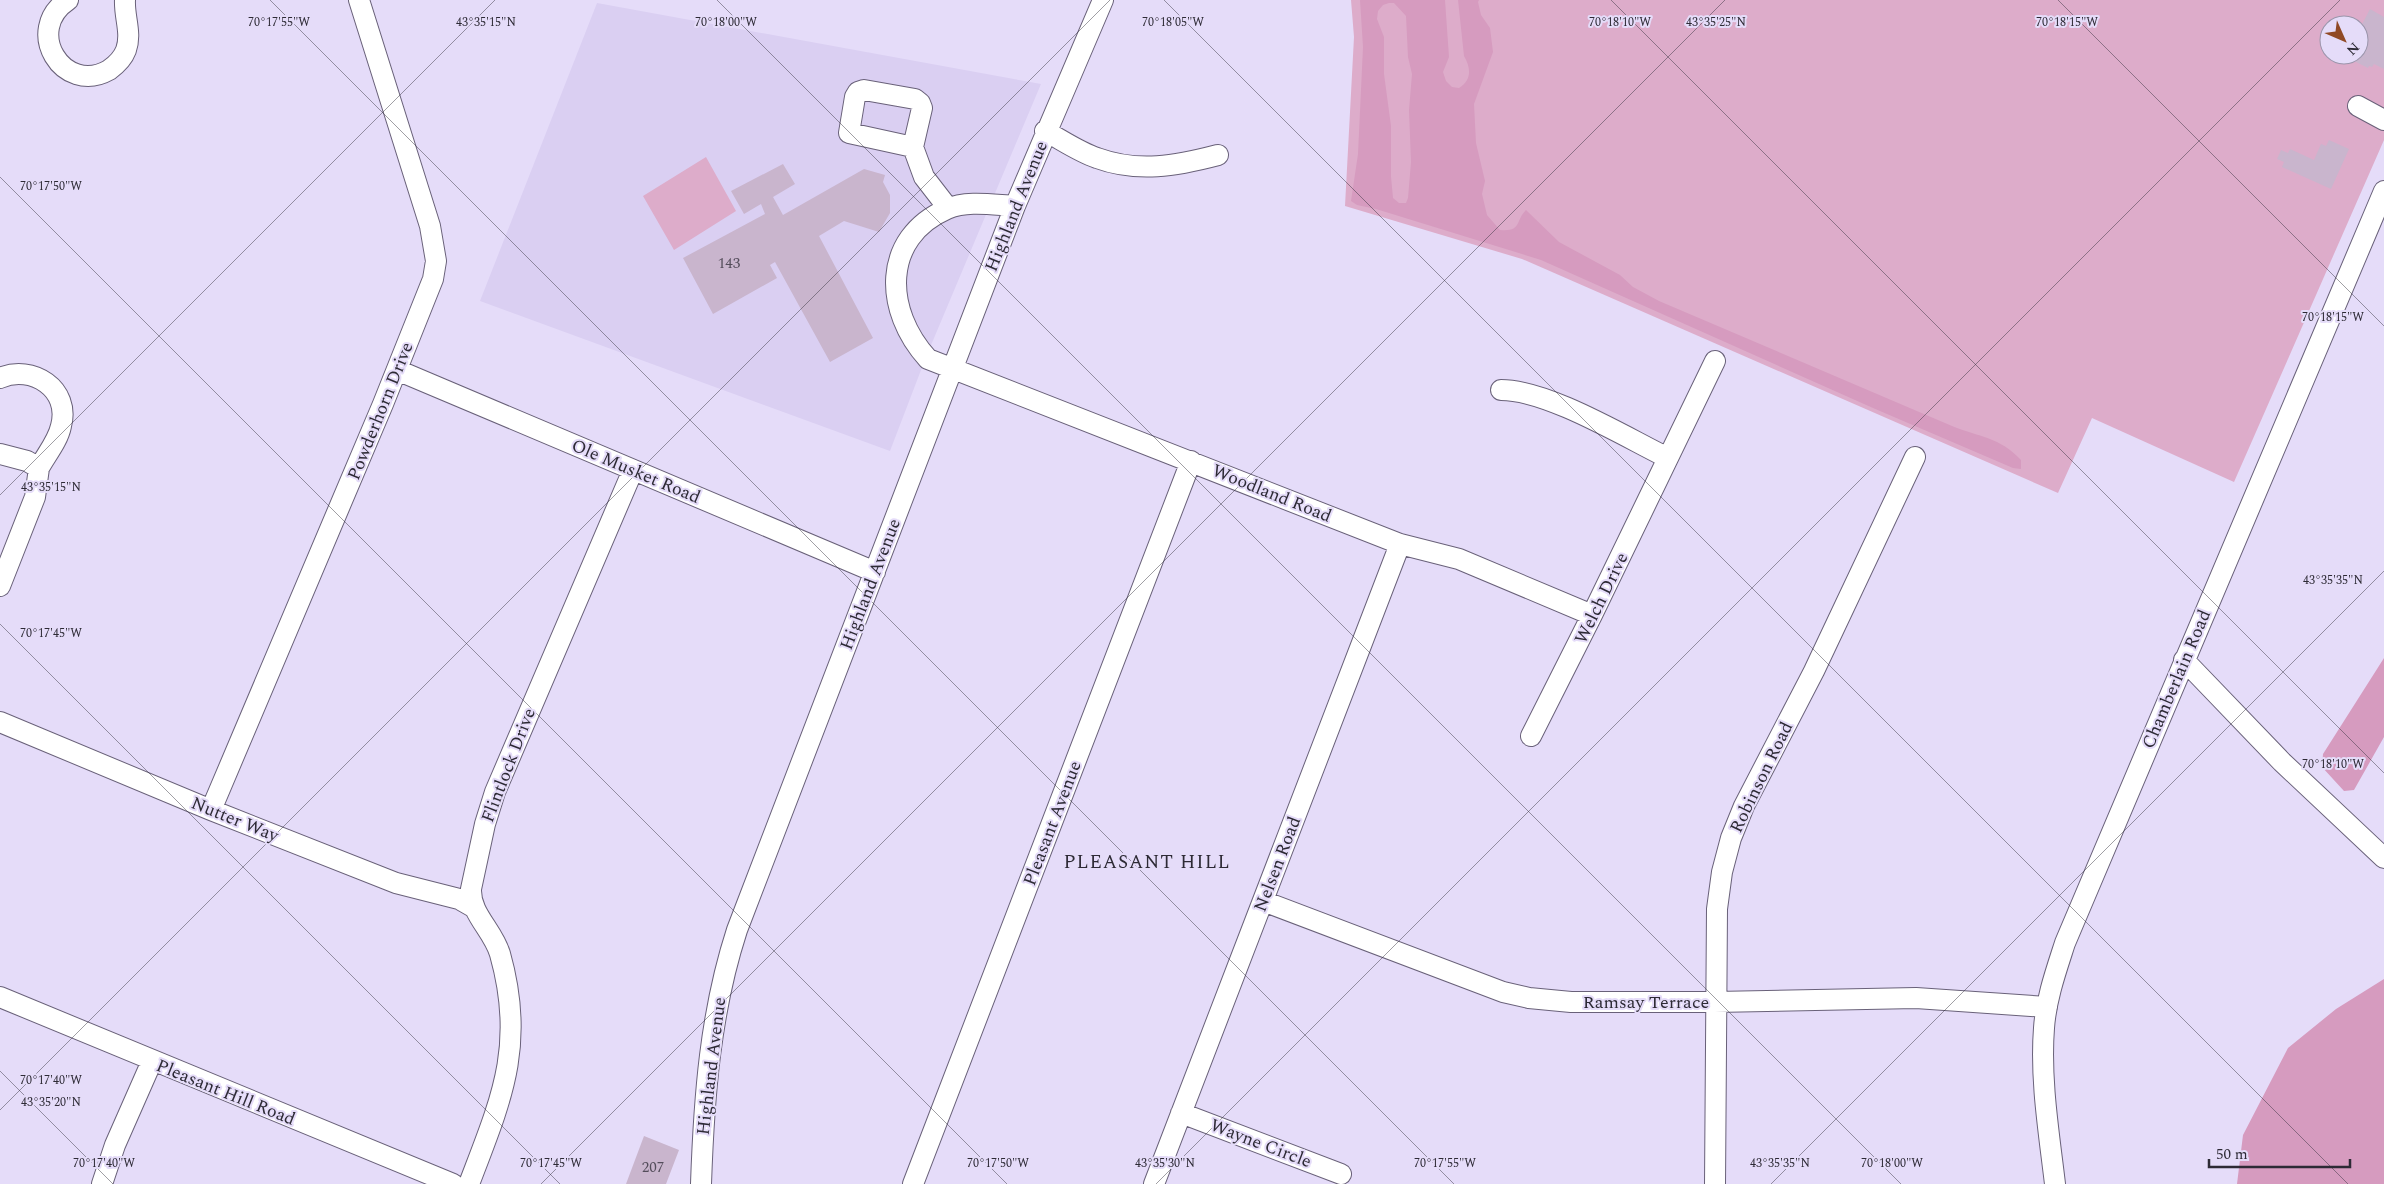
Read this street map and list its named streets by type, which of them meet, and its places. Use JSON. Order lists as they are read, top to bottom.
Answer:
{
  "streets": {
    "street": [
      "Highland Avenue",
      "Powderhorn Drive",
      "Ole Musket Road",
      "Woodland Road",
      "Welch Drive",
      "Chamberlain Road",
      "Flintlock Drive",
      "Robinson Road",
      "Nutter Way",
      "Pleasant Avenue",
      "Nelsen Road",
      "Ramsay Terrace",
      "Pleasant Hill Road",
      "Wayne Circle"
    ]
  },
  "crossings": [
    ["Highland Avenue", "Ole Musket Road"],
    ["Highland Avenue", "Woodland Road"],
    ["Powderhorn Drive", "Ole Musket Road"],
    ["Powderhorn Drive", "Nutter Way"],
    ["Ole Musket Road", "Flintlock Drive"],
    ["Woodland Road", "Welch Drive"],
    ["Woodland Road", "Pleasant Avenue"],
    ["Woodland Road", "Nelsen Road"],
    ["Chamberlain Road", "Ramsay Terrace"],
    ["Flintlock Drive", "Nutter Way"],
    ["Robinson Road", "Ramsay Terrace"],
    ["Nelsen Road", "Ramsay Terrace"],
    ["Nelsen Road", "Wayne Circle"]
  ],
  "districts": ["PLEASANT HILL"],
  "house_numbers": ["143", "207"],
  "scale_bar": "50 m",
  "north": "bottom right",
  "coordinates": [
    "70°17'55\"W",
    "43°35'15\"N",
    "70°18'00\"W",
    "70°18'05\"W",
    "70°18'10\"W",
    "43°35'25\"N",
    "70°18'15\"W",
    "70°17'50\"W",
    "43°35'35\"N",
    "70°17'45\"W",
    "70°17'40\"W",
    "43°35'20\"N",
    "43°35'30\"N"
  ]
}
